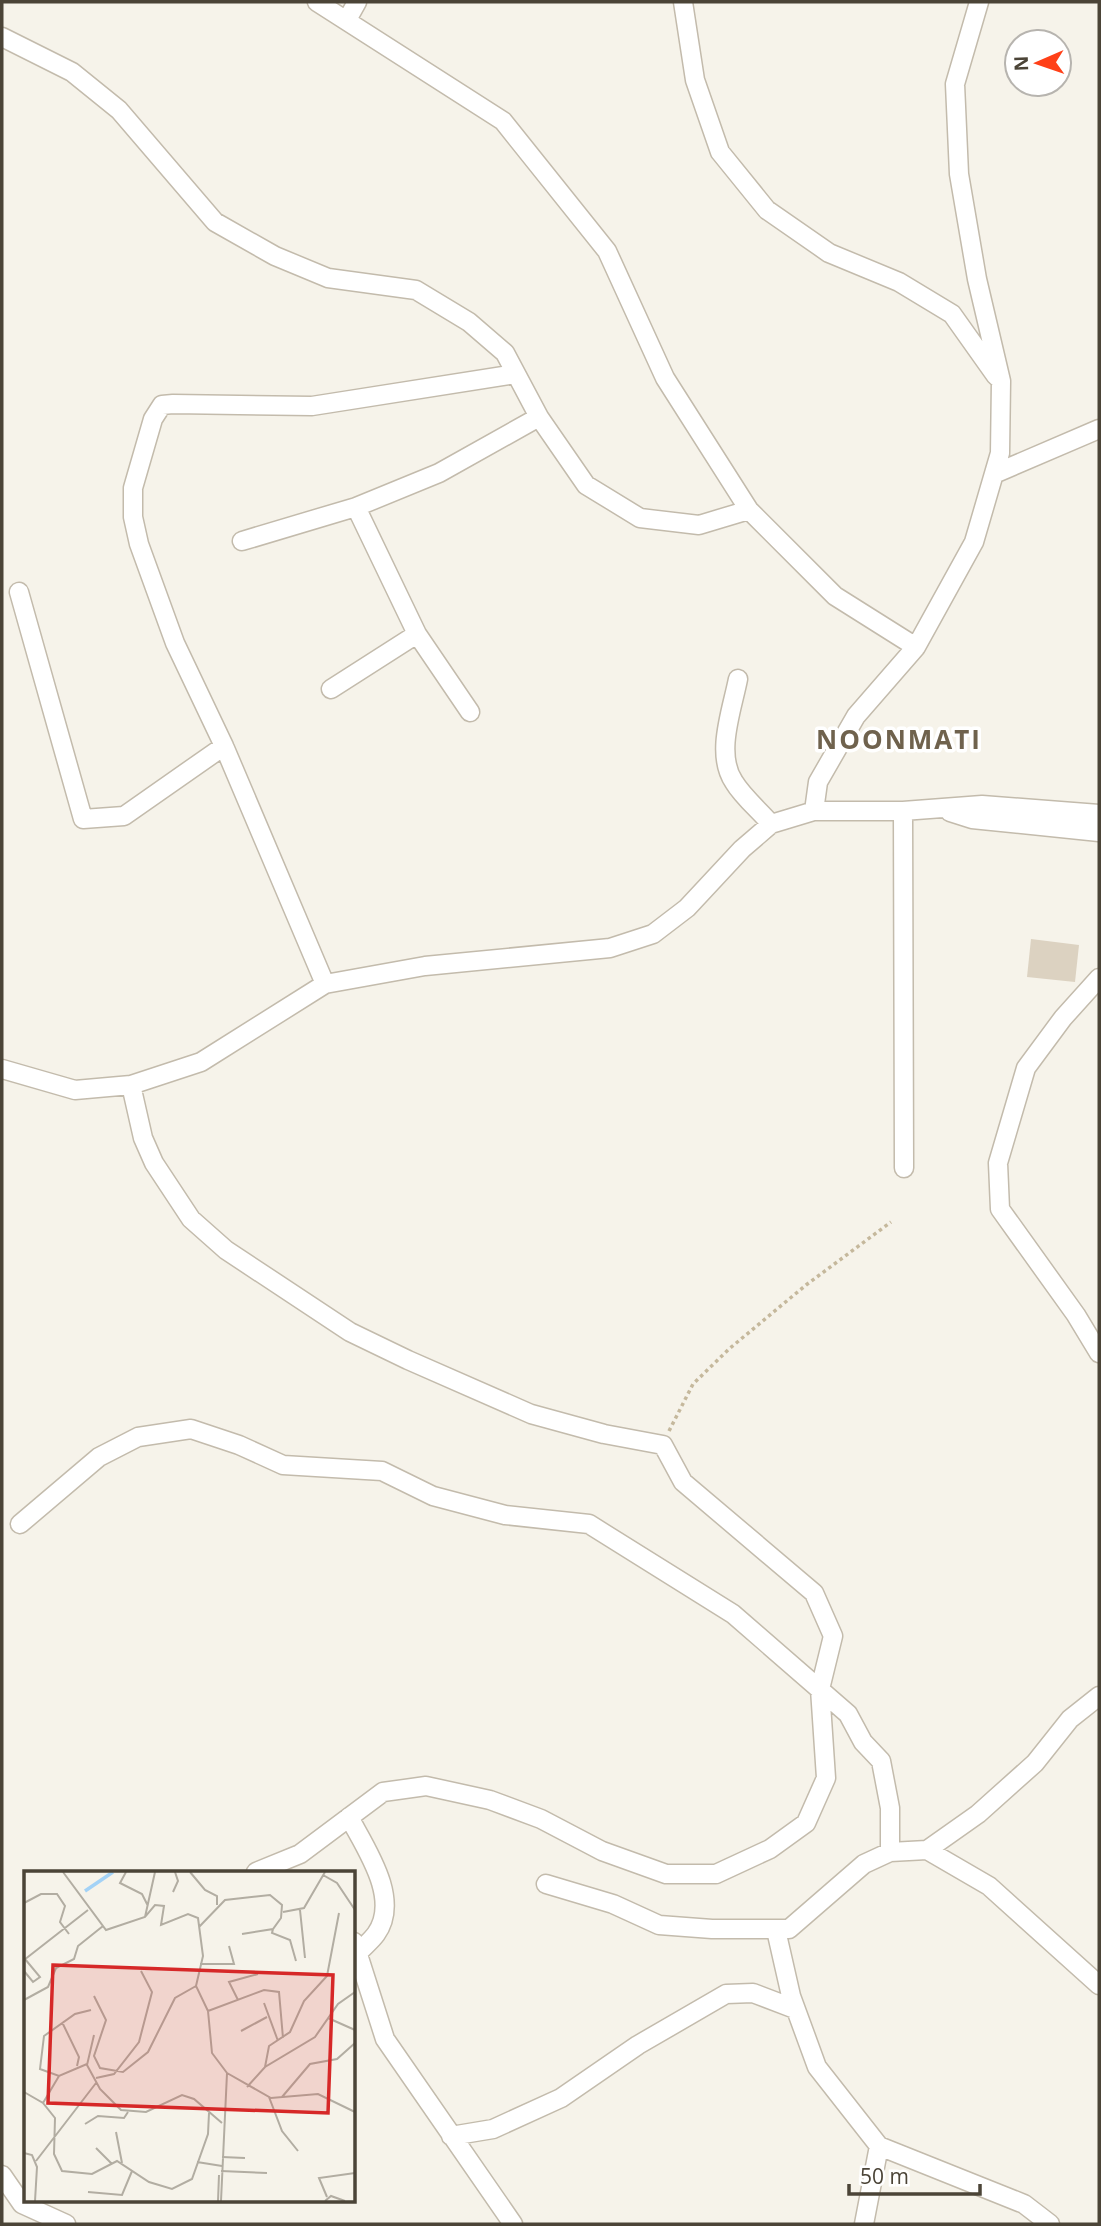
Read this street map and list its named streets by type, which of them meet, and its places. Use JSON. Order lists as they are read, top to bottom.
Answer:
{
  "districts": ["NOONMATI"],
  "scale_bar": "50 m",
  "north": "left"
}
